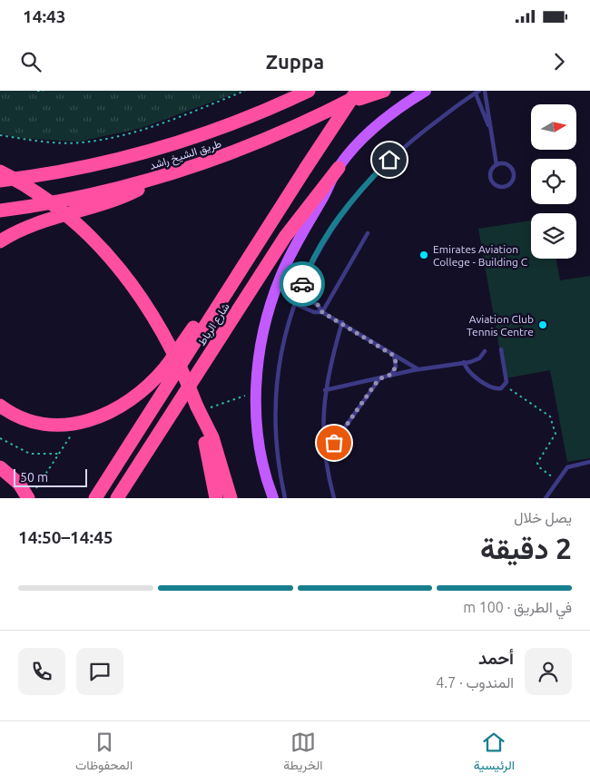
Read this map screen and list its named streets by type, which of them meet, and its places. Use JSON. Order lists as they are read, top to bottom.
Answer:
{
  "streets": {
    "highway": ["طريق الشيخ راشد", "شارع الرباط"]
  },
  "places": ["Emirates Aviation College - Building C", "Aviation Club Tennis Centre"],
  "scale_bar": "50 m",
  "north": "right",
  "page": {
    "status": "14:43",
    "header": "Zuppa",
    "scale": "50 m",
    "heading": ["2 دقيقة", "يصل خلال", "14:45–14:50"],
    "panel": ["أحمد", "المندوب · 4.7"],
    "bar": "في الطريق · 100 m",
    "tabs": ["الرئيسية", "الخريطة", "المحفوظات"]
  }
}
